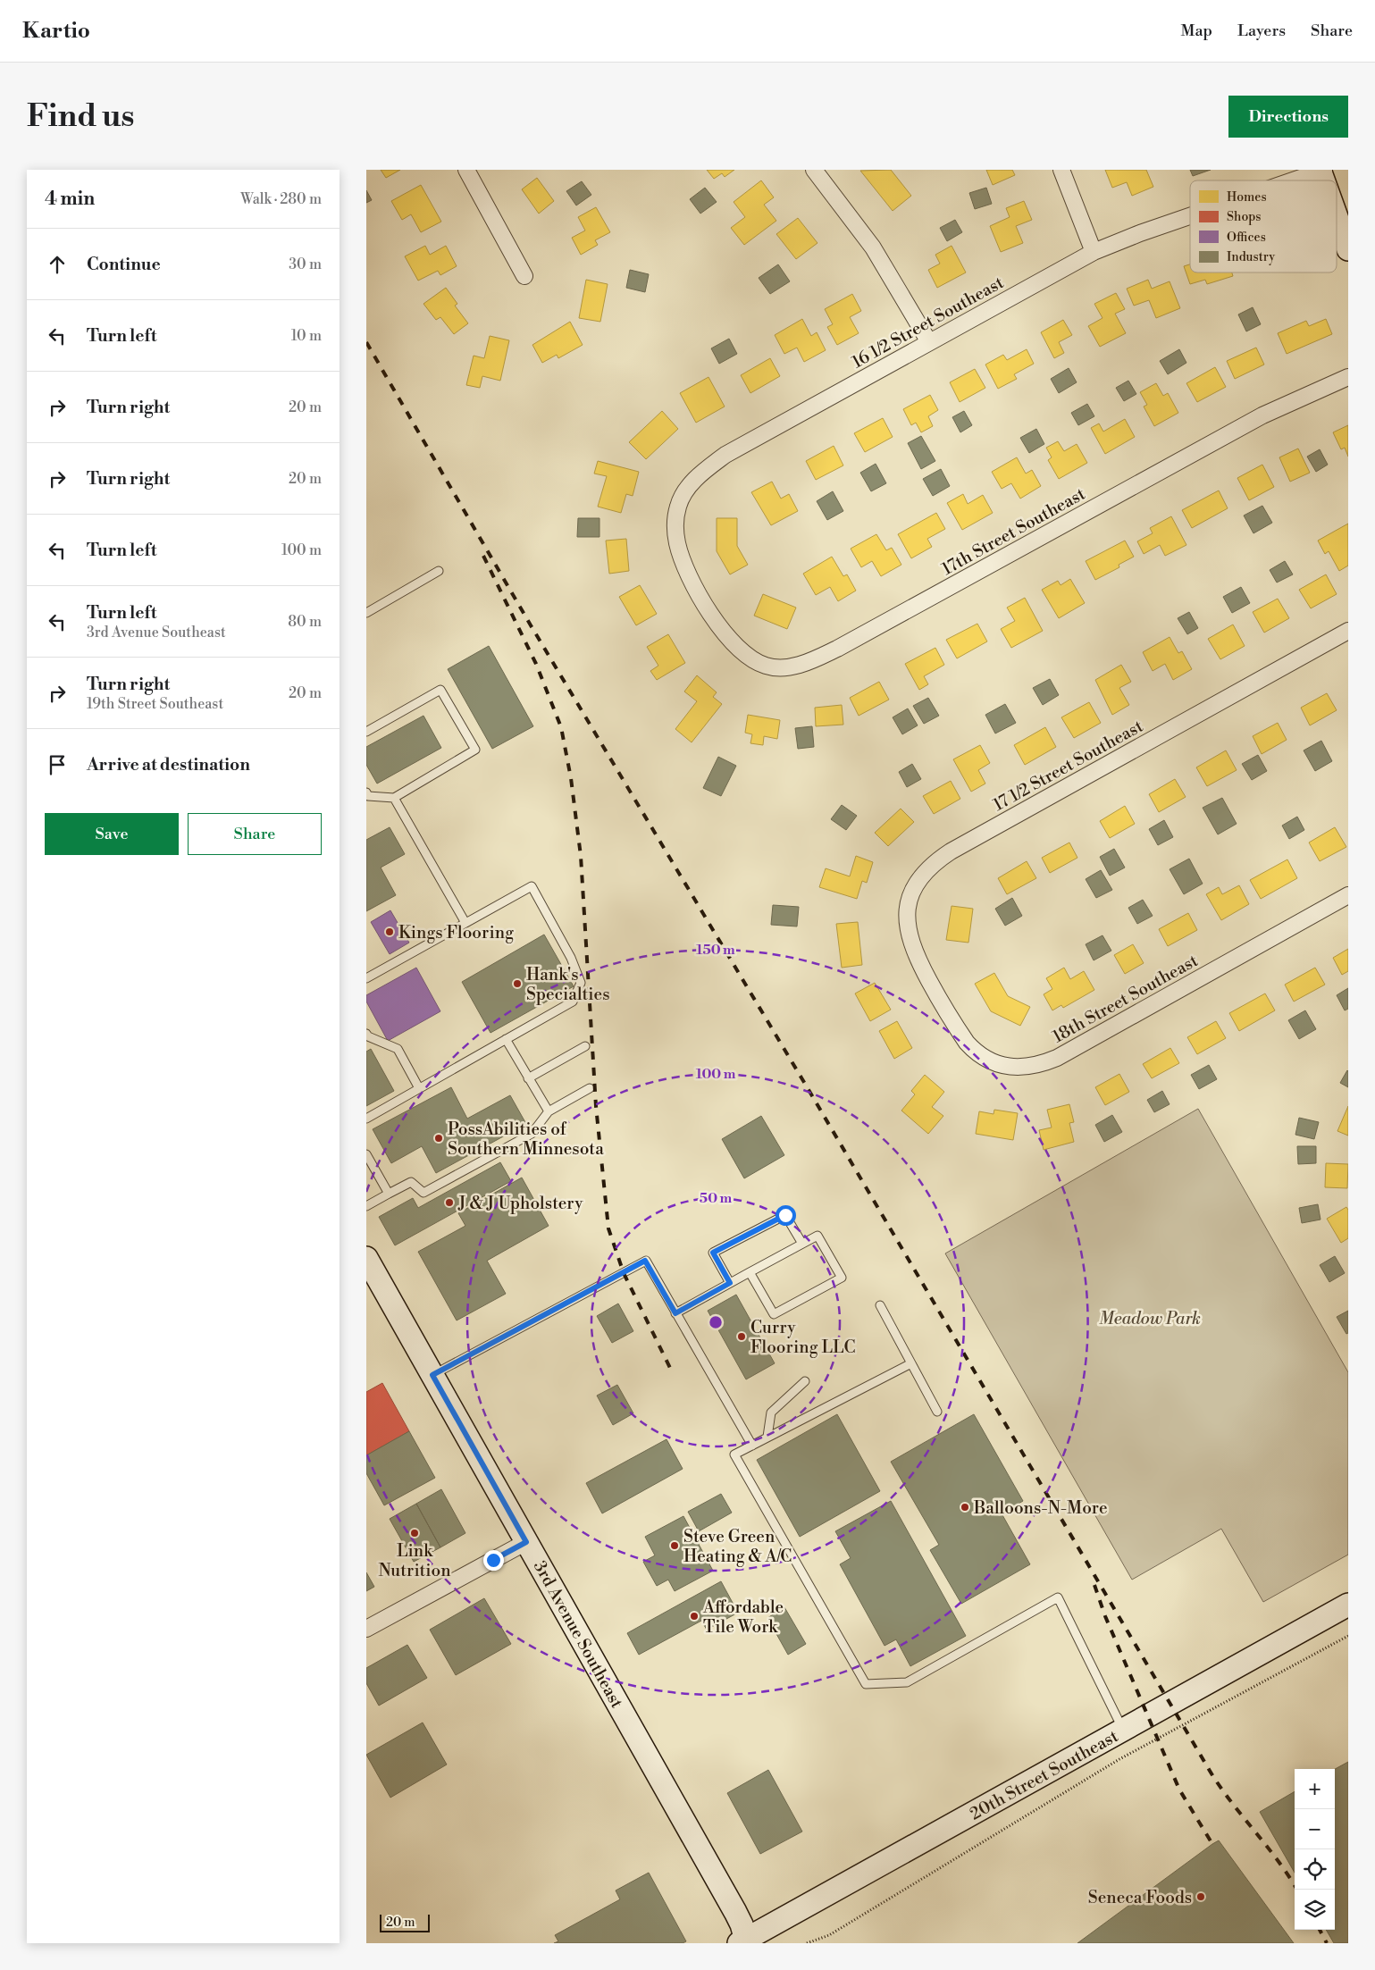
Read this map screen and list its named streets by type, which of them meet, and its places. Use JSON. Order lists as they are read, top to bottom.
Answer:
{
  "streets": {
    "main road": ["3rd Avenue Southeast", "20th Street Southeast"],
    "street": [
      "16 1/2 Street Southeast",
      "17th Street Southeast",
      "17 1/2 Street Southeast",
      "18th Street Southeast"
    ]
  },
  "crossings": [
    ["16 1/2 Street Southeast", "17th Street Southeast"],
    ["17 1/2 Street Southeast", "18th Street Southeast"],
    ["3rd Avenue Southeast", "20th Street Southeast"]
  ],
  "parks": ["Meadow Park"],
  "places": [
    "Kings Flooring",
    "Hank's Specialties",
    "PossAbilities of Southern Minnesota",
    "J & J Upholstery",
    "Curry Flooring LLC",
    "Balloons-N-More",
    "Link Nutrition",
    "Steve Green Heating & A/C",
    "Affordable Tile Work",
    "Seneca Foods"
  ],
  "legend": [
    "Homes",
    "Shops",
    "Offices",
    "Industry"
  ],
  "scale_bar": "20 m",
  "page": {
    "header": "Kartio",
    "nav": ["Map", "Layers", "Share"],
    "buttons": [
      "Directions",
      ["Save", "Share"]
    ],
    "title": "Find us",
    "heading": ["4 min", "Walk · 280 m"],
    "list": [
      ["Continue", "30 m"],
      ["Turn left", "10 m"],
      ["Turn right", "20 m"],
      ["Turn right", "20 m"],
      ["Turn left", "100 m"],
      ["Turn left", "3rd Avenue Southeast", "80 m"],
      ["Turn right", "19th Street Southeast", "20 m"],
      "Arrive at destination"
    ],
    "map_buttons": ["+", "−"],
    "scale": "20 m"
  },
  "rings": ["150 m", "100 m", "50 m"]
}
